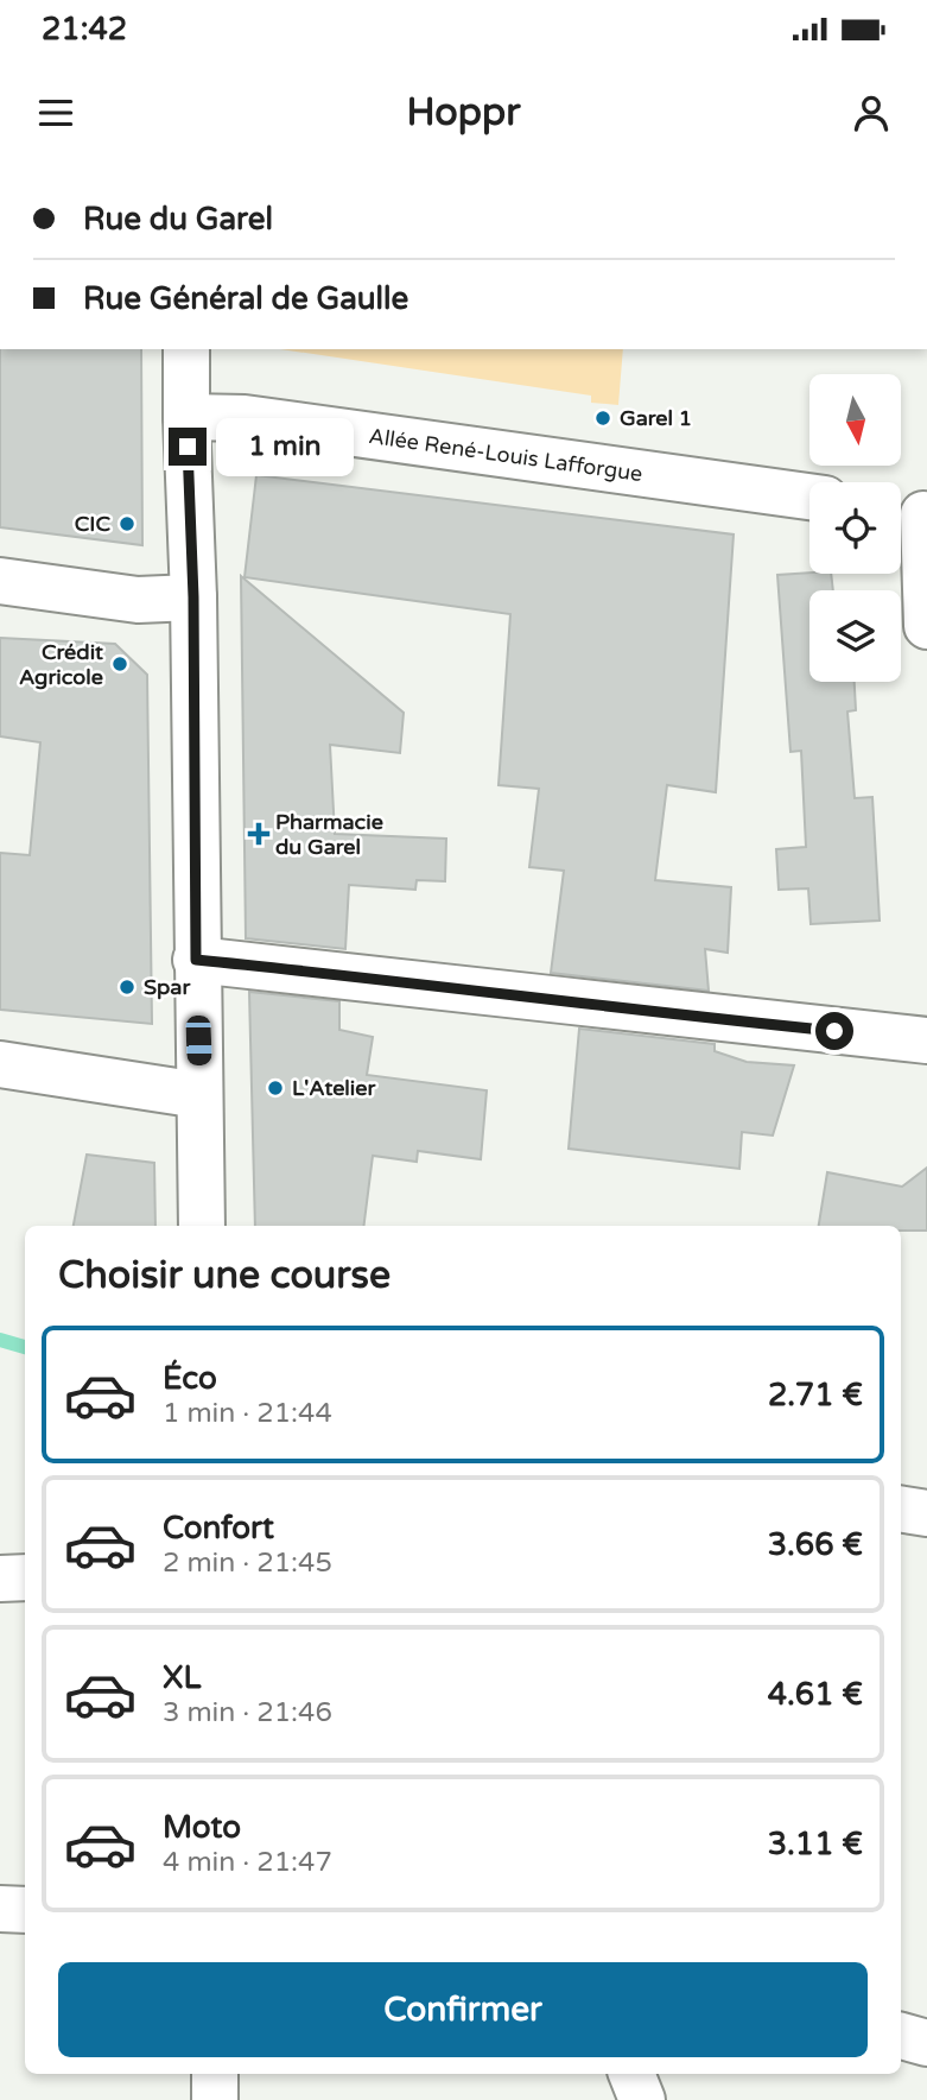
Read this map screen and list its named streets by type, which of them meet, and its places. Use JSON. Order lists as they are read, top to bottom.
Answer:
{
  "streets": {
    "street": ["Allée René-Louis Lafforgue"]
  },
  "places": {
    "other": [
      "Garel 1",
      "CIC",
      "Crédit Agricole",
      "Spar",
      "L'Atelier"
    ],
    "health": ["Pharmacie du Garel"]
  },
  "north": "bottom",
  "page": {
    "status": "21:42",
    "header": "Hoppr",
    "banner": ["Rue du Garel", "Rue Général de Gaulle"],
    "bubble": "1 min",
    "heading": "Choisir une course",
    "list": [
      {
        "name": "Éco",
        "note": "1 min · 21:44",
        "value": "2.71 €"
      },
      {
        "name": "Confort",
        "note": "2 min · 21:45",
        "value": "3.66 €"
      },
      {
        "name": "XL",
        "note": "3 min · 21:46",
        "value": "4.61 €"
      },
      {
        "name": "Moto",
        "note": "4 min · 21:47",
        "value": "3.11 €"
      }
    ],
    "buttons": "Confirmer"
  }
}
